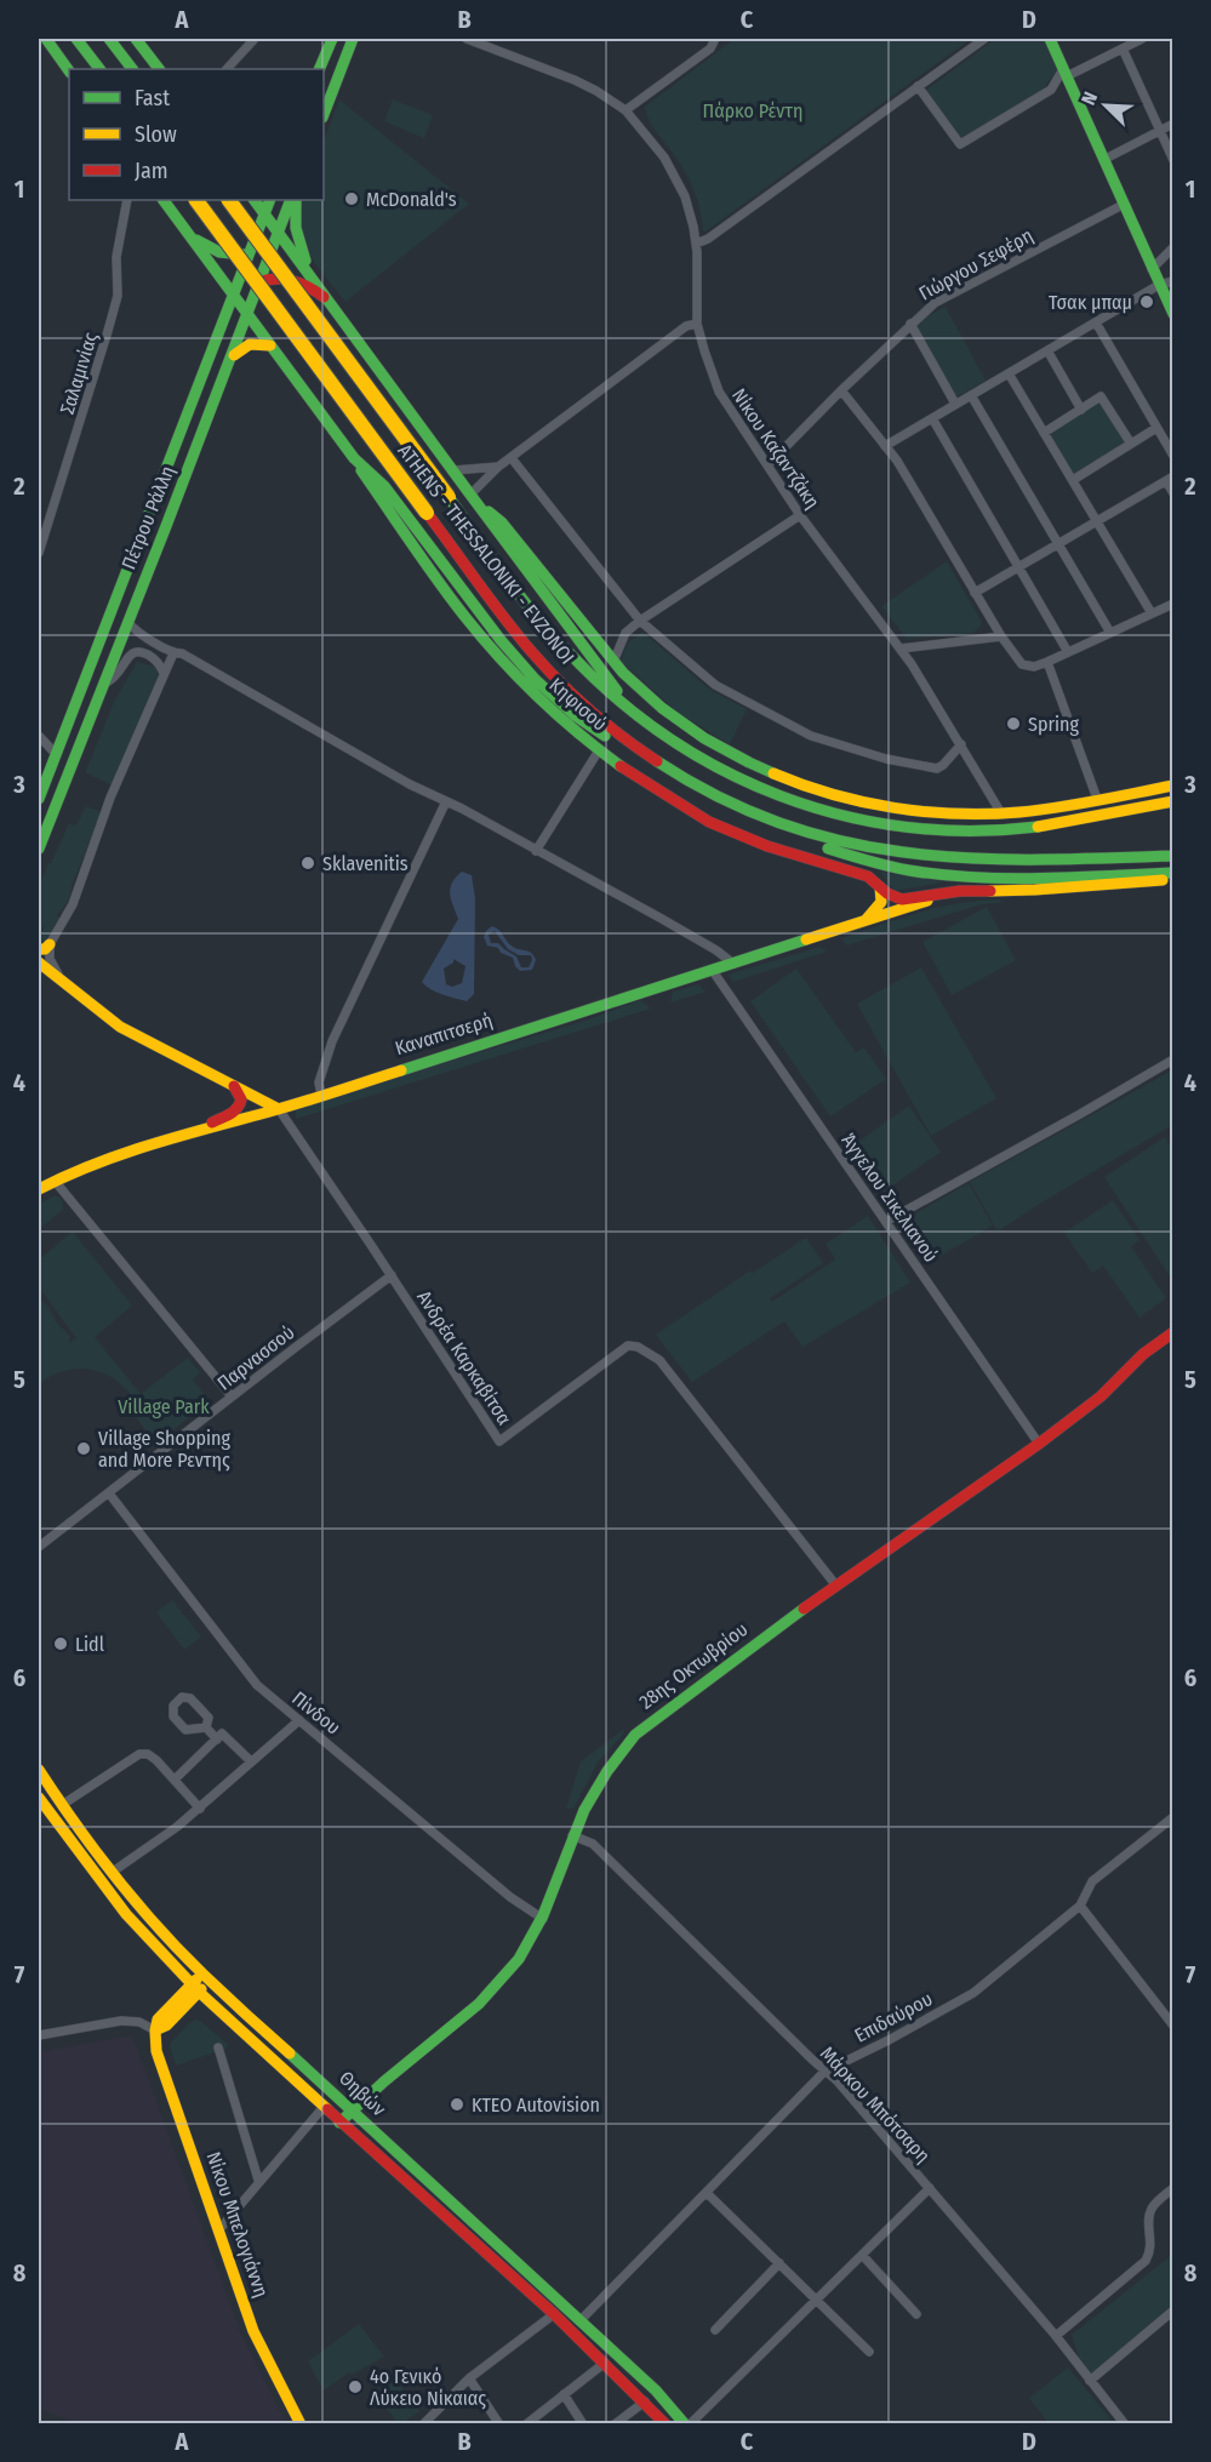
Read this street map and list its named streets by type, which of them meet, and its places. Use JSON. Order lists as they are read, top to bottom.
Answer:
{
  "streets": {
    "main road": [
      "Πέτρου Ράλλη",
      "ATHENS - THESSALONIKI - EVZONOI",
      "Κηφισού",
      "Καναπιτσερή",
      "28ης Οκτωβρίου",
      "Θηβών",
      "Νίκου Μπελογιάννη"
    ],
    "street": [
      "Γιώργου Σεφέρη",
      "Σαλαμινίας",
      "Νίκου Καζαντζάκη",
      "Άγγελου Σικελιανού",
      "Παρνασσού",
      "Ανδρέα Καρκαβίτσα",
      "Πίνδου",
      "Επιδαύρου",
      "Μάρκου Μπότσαρη"
    ]
  },
  "crossings": [
    ["Γιώργου Σεφέρη", "Νίκου Καζαντζάκη"],
    ["Πέτρου Ράλλη", "Κηφισού"],
    ["Κηφισού", "Καναπιτσερή"],
    ["Καναπιτσερή", "Άγγελου Σικελιανού"],
    ["Καναπιτσερή", "Ανδρέα Καρκαβίτσα"],
    ["Άγγελου Σικελιανού", "28ης Οκτωβρίου"],
    ["Παρνασσού", "Ανδρέα Καρκαβίτσα"],
    ["Παρνασσού", "Πίνδου"],
    ["Ανδρέα Καρκαβίτσα", "28ης Οκτωβρίου"],
    ["28ης Οκτωβρίου", "Πίνδου"],
    ["28ης Οκτωβρίου", "Θηβών"],
    ["28ης Οκτωβρίου", "Μάρκου Μπότσαρη"],
    ["Επιδαύρου", "Θηβών"],
    ["Επιδαύρου", "Μάρκου Μπότσαρη"]
  ],
  "parks": ["Πάρκο Ρέντη", "Village Park"],
  "places": [
    "McDonald's",
    "Τσακ μπαμ",
    "Spring",
    "Sklavenitis",
    "Village Shopping and More Ρεντης",
    "Lidl",
    "ΚΤΕΟ Autovision",
    "4ο Γενικό Λύκειο Νίκαιας"
  ],
  "legend": ["Fast", "Slow", "Jam"],
  "north": "top left",
  "grid": {
    "columns": [
      "A",
      "B",
      "C",
      "D"
    ],
    "rows": [
      "1",
      "2",
      "3",
      "4",
      "5",
      "6",
      "7",
      "8"
    ]
  }
}
